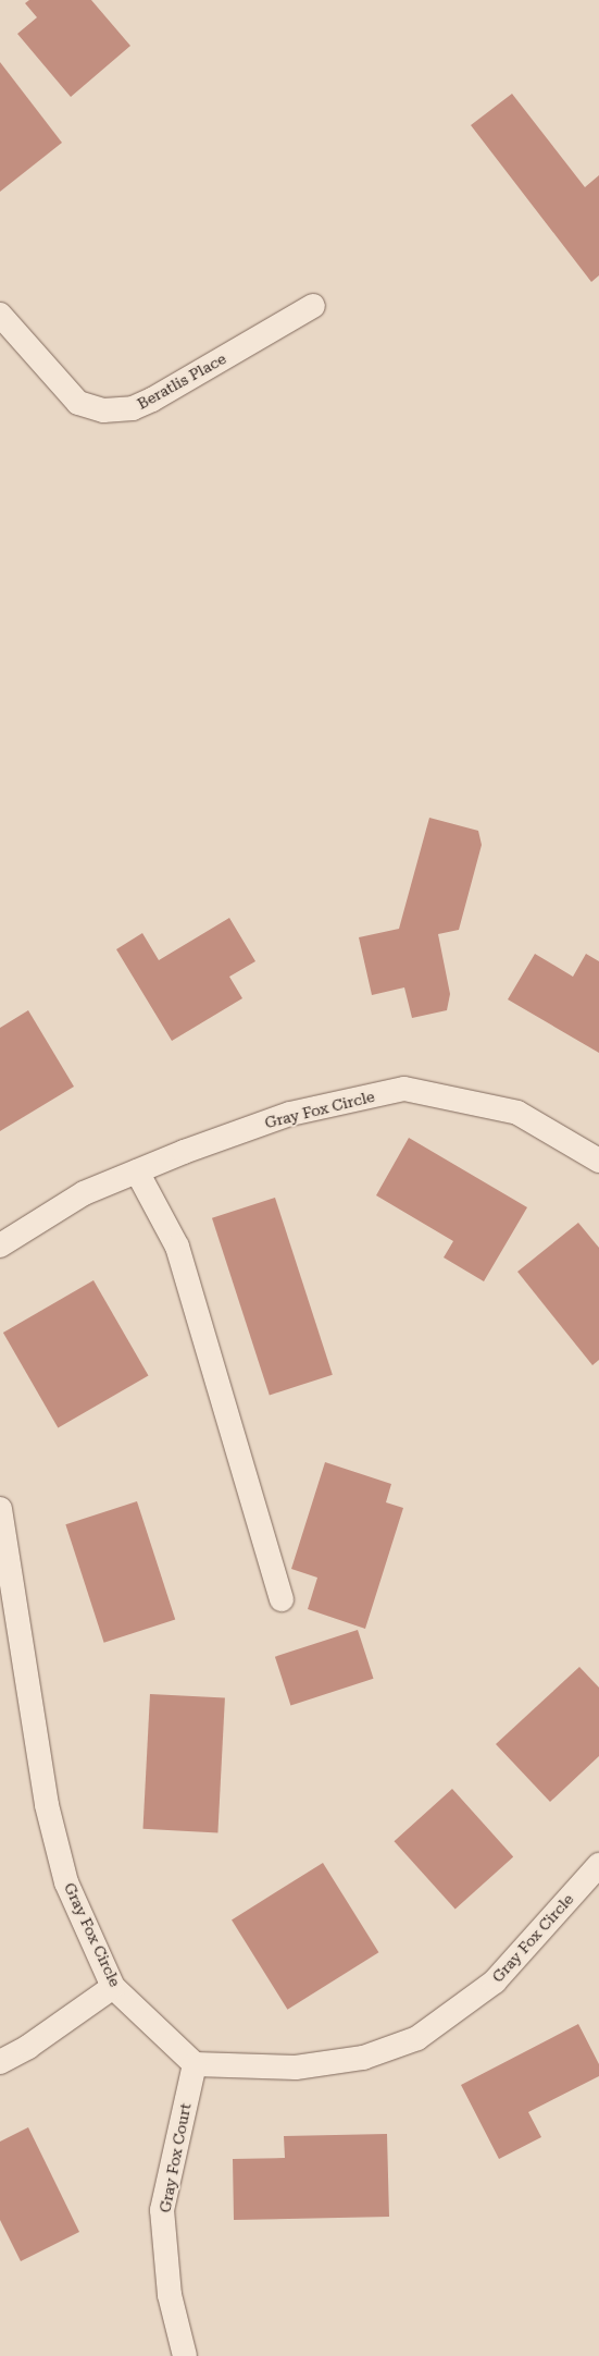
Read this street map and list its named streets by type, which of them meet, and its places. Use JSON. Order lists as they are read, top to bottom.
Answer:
{
  "streets": {
    "street": ["Beratlis Place", "Gray Fox Circle", "Gray Fox Court"]
  },
  "crossings": [
    ["Gray Fox Circle", "Gray Fox Court"]
  ]
}
